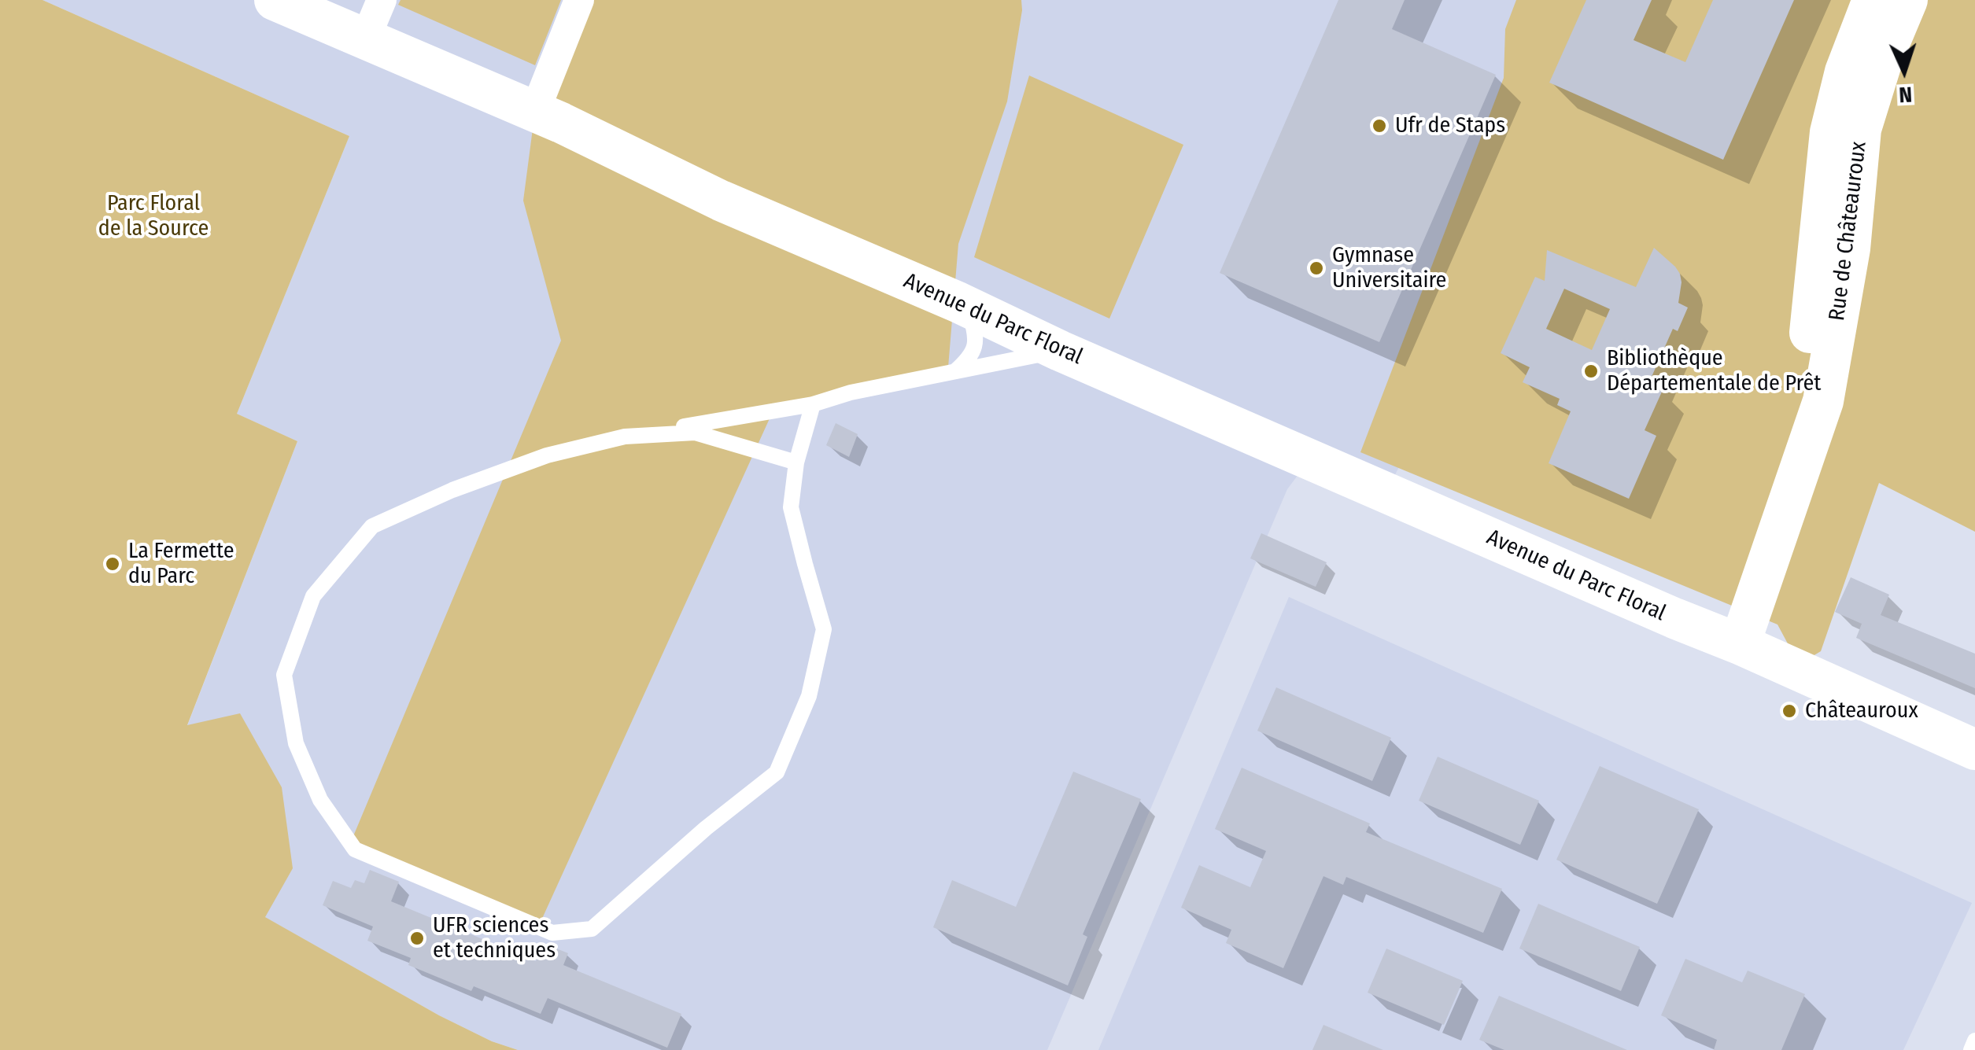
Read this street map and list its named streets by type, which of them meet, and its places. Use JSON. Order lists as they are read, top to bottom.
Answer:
{
  "streets": {
    "main road": ["Rue de Châteauroux", "Avenue du Parc Floral"]
  },
  "crossings": [
    ["Rue de Châteauroux", "Avenue du Parc Floral"]
  ],
  "parks": ["Parc Floral de la Source"],
  "places": [
    "Ufr de Staps",
    "Gymnase Universitaire",
    "Bibliothèque Départementale de Prêt",
    "La Fermette du Parc",
    "Châteauroux",
    "UFR sciences et techniques"
  ],
  "north": "bottom"
}
